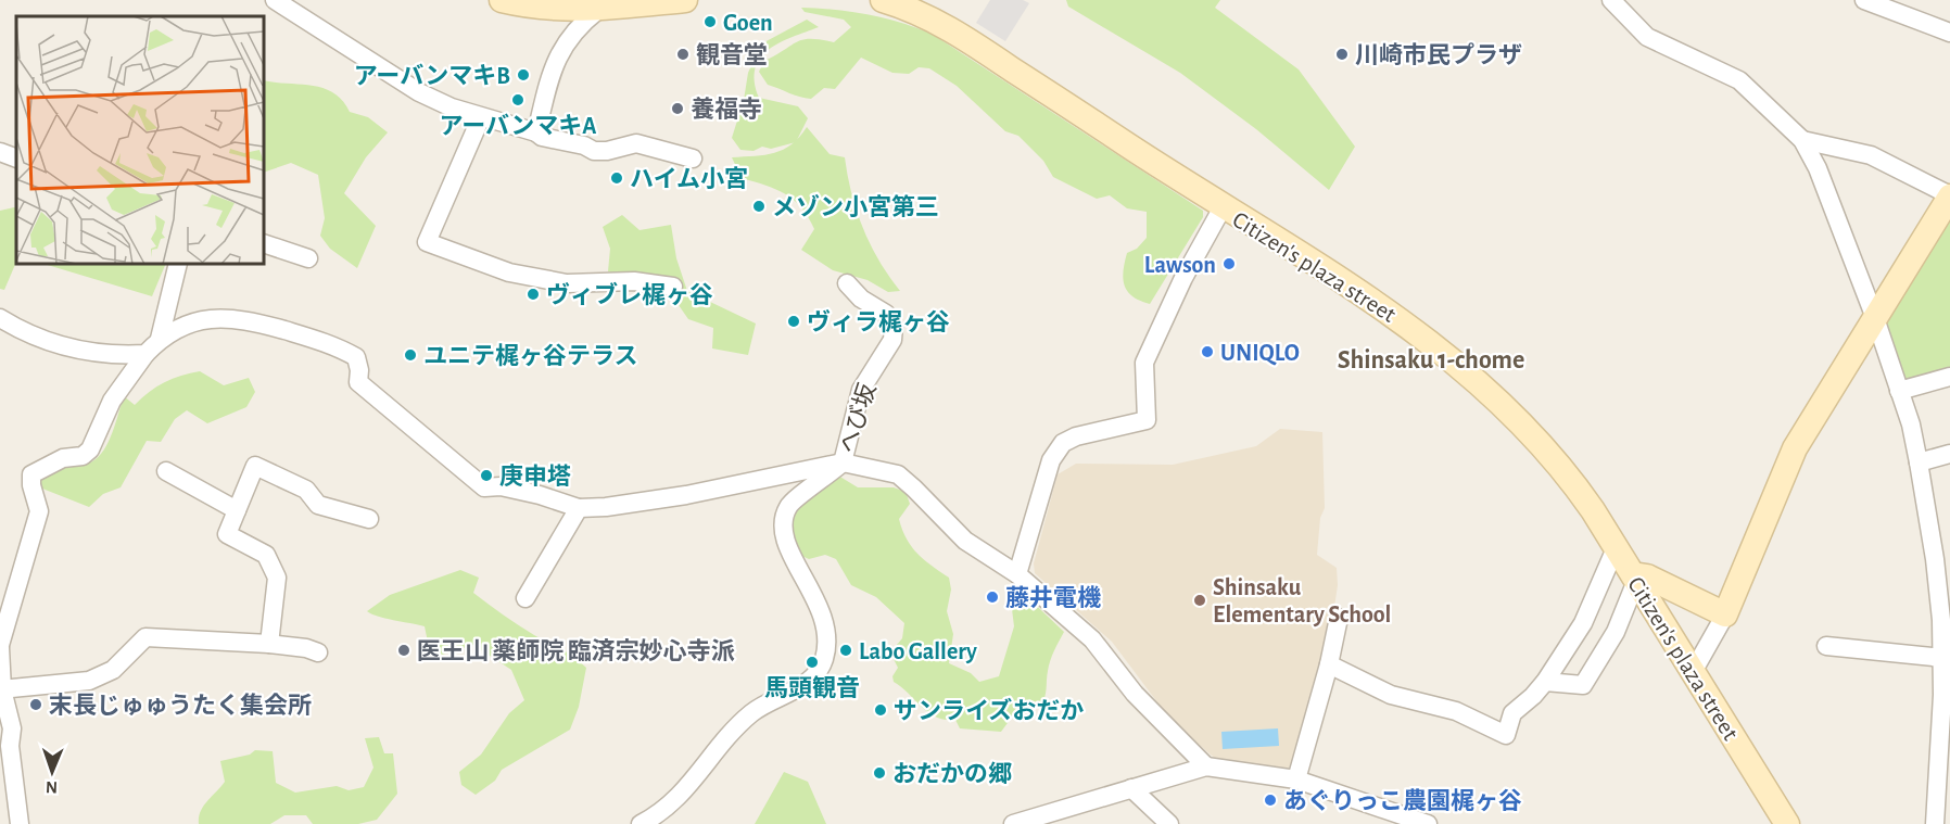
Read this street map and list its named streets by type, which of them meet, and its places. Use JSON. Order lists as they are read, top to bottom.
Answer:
{
  "streets": {
    "street": ["Citizen's plaza street", "へび坂"]
  },
  "districts": ["Shinsaku 1-chome"],
  "places": [
    "Goen",
    "観音堂",
    "川崎市民プラザ",
    "アーバンマキB",
    "アーバンマキA",
    "養福寺",
    "ハイム小宮",
    "メゾン小宮第三",
    "Lawson",
    "ヴィブレ梶ヶ谷",
    "ヴィラ梶ヶ谷",
    "UNIQLO",
    "ユニテ梶ヶ谷テラス",
    "庚申塔",
    "藤井電機",
    "Shinsaku Elementary School",
    "医王山 薬師院 臨済宗妙心寺派",
    "Labo Gallery",
    "馬頭観音",
    "末長じゅゅうたく集会所",
    "サンライズおだか",
    "おだかの郷",
    "あぐりっこ農園梶ヶ谷"
  ],
  "north": "bottom"
}
